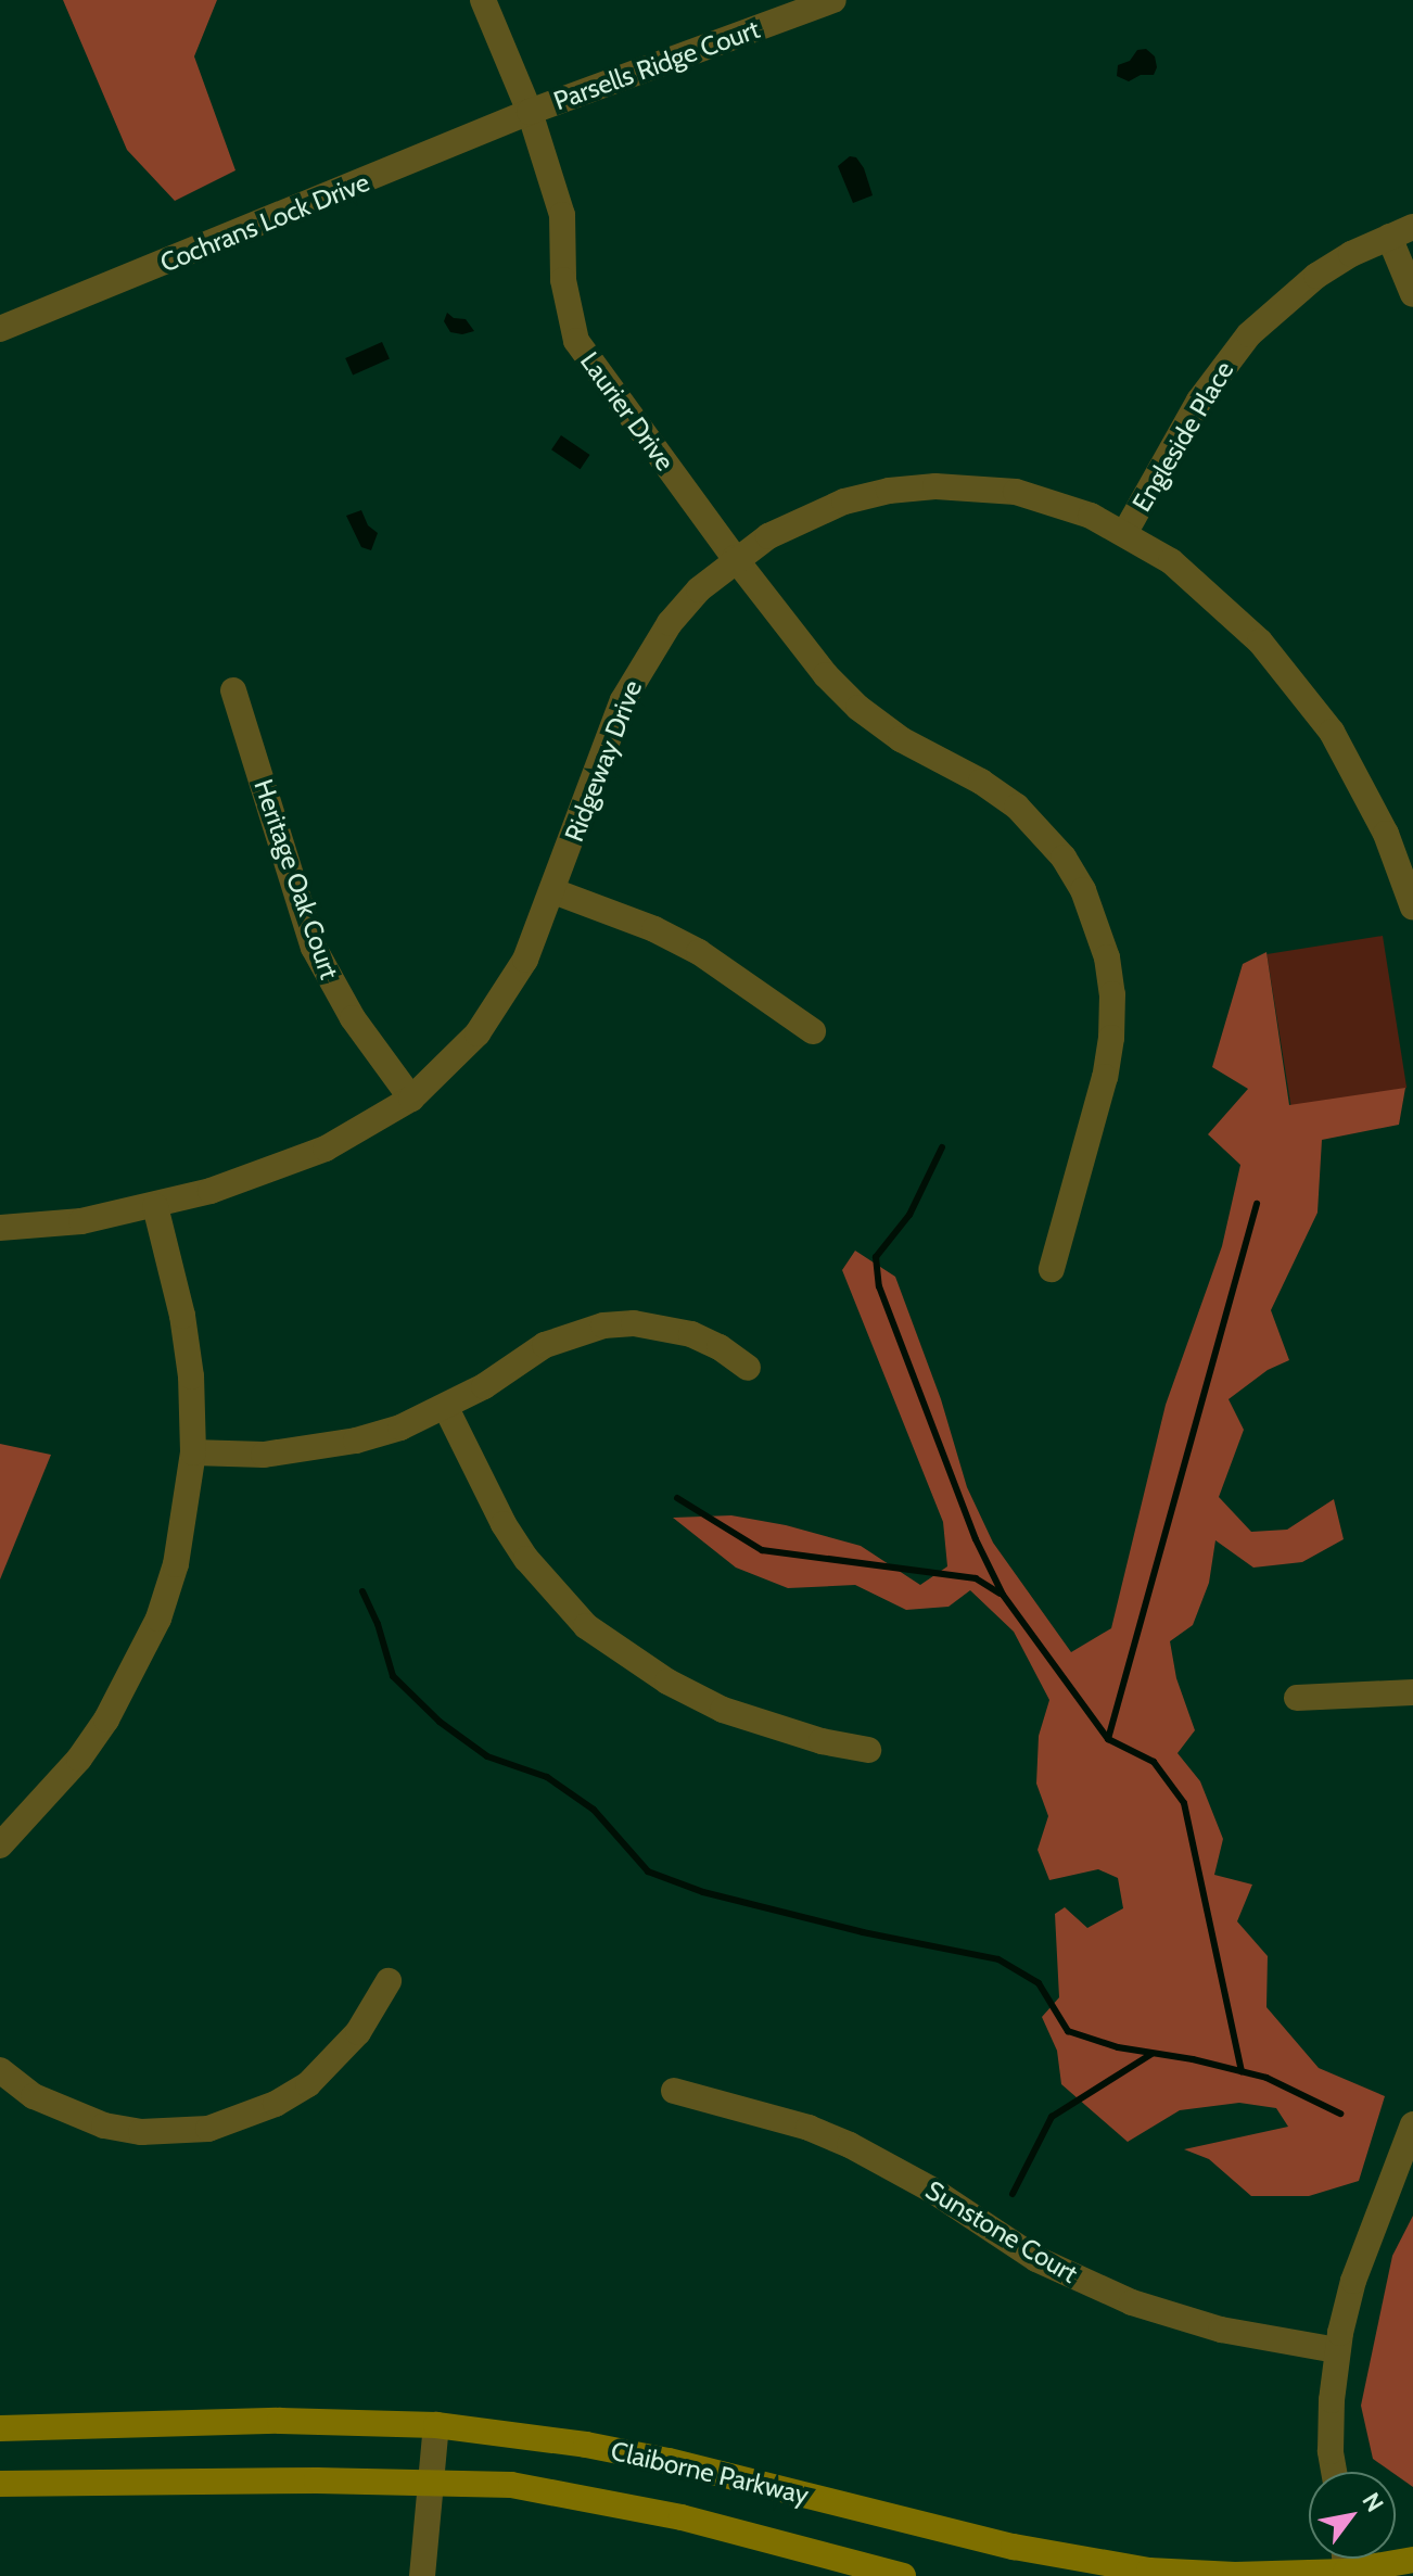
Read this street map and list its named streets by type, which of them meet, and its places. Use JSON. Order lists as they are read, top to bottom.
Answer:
{
  "streets": {
    "main road": ["Claiborne Parkway"],
    "street": [
      "Parsells Ridge Court",
      "Cochrans Lock Drive",
      "Laurier Drive",
      "Engleside Place",
      "Ridgeway Drive",
      "Heritage Oak Court",
      "Sunstone Court"
    ]
  },
  "crossings": [
    ["Parsells Ridge Court", "Cochrans Lock Drive"],
    ["Parsells Ridge Court", "Laurier Drive"],
    ["Cochrans Lock Drive", "Laurier Drive"],
    ["Laurier Drive", "Ridgeway Drive"],
    ["Engleside Place", "Ridgeway Drive"],
    ["Ridgeway Drive", "Heritage Oak Court"]
  ],
  "north": "top right"
}
